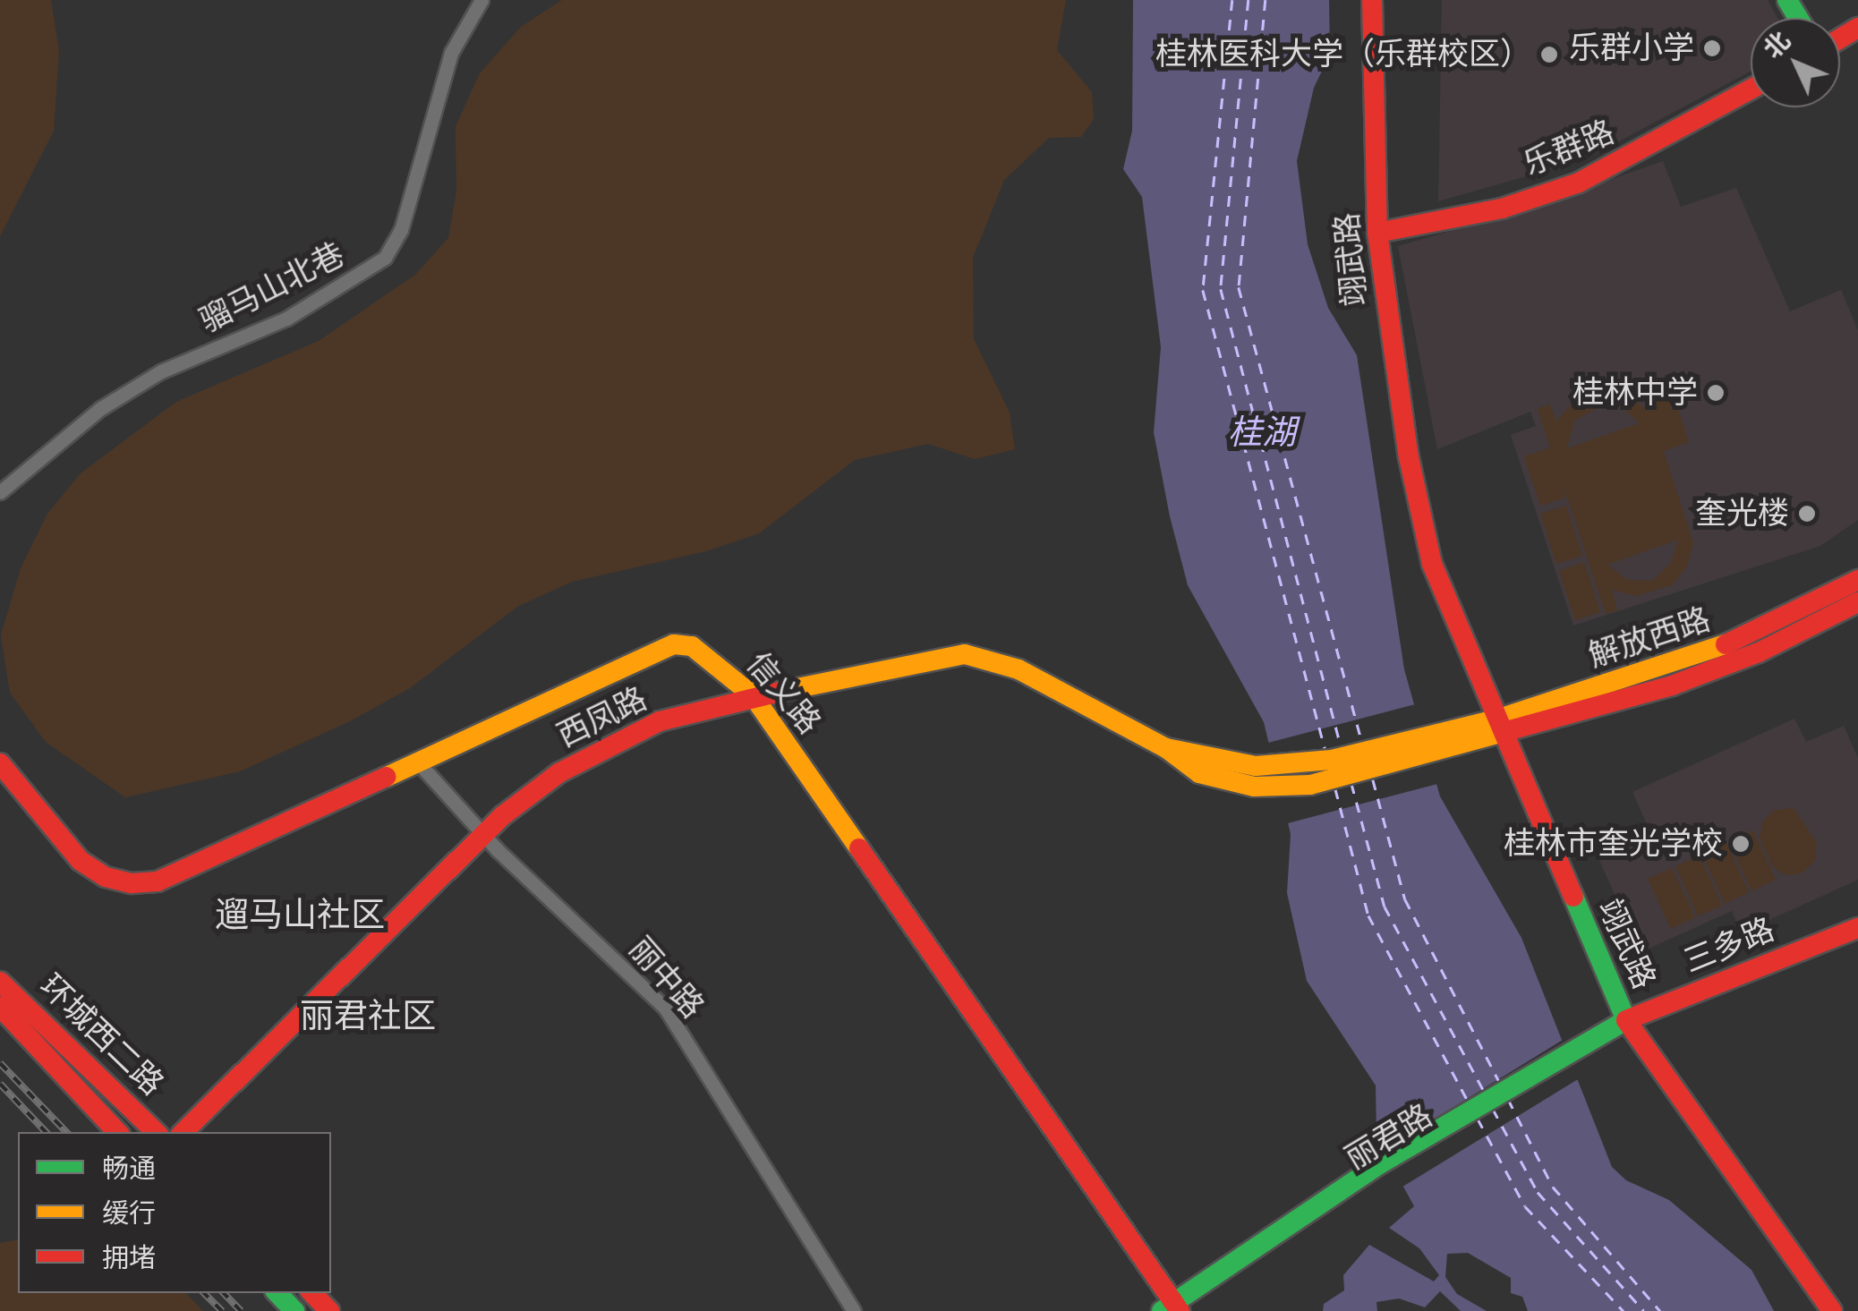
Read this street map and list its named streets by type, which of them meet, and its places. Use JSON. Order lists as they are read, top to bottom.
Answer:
{
  "streets": {
    "main road": [
      "乐群路",
      "翊武路",
      "解放西路",
      "信义路",
      "西凤路",
      "三多路",
      "环城西二路",
      "丽君路"
    ],
    "street": ["骝马山北巷", "丽中路"]
  },
  "crossings": [
    ["乐群路", "翊武路"],
    ["翊武路", "解放西路"],
    ["翊武路", "三多路"],
    ["解放西路", "西凤路"],
    ["信义路", "西凤路"],
    ["信义路", "丽中路"],
    ["信义路", "丽君路"],
    ["西凤路", "丽中路"],
    ["三多路", "丽君路"]
  ],
  "districts": ["遛马山社区", "丽君社区"],
  "water": ["桂湖"],
  "places": [
    "乐群小学",
    "桂林医科大学（乐群校区）",
    "桂林中学",
    "奎光楼",
    "桂林市奎光学校"
  ],
  "legend": ["畅通", "缓行", "拥堵"],
  "north": "top left"
}
